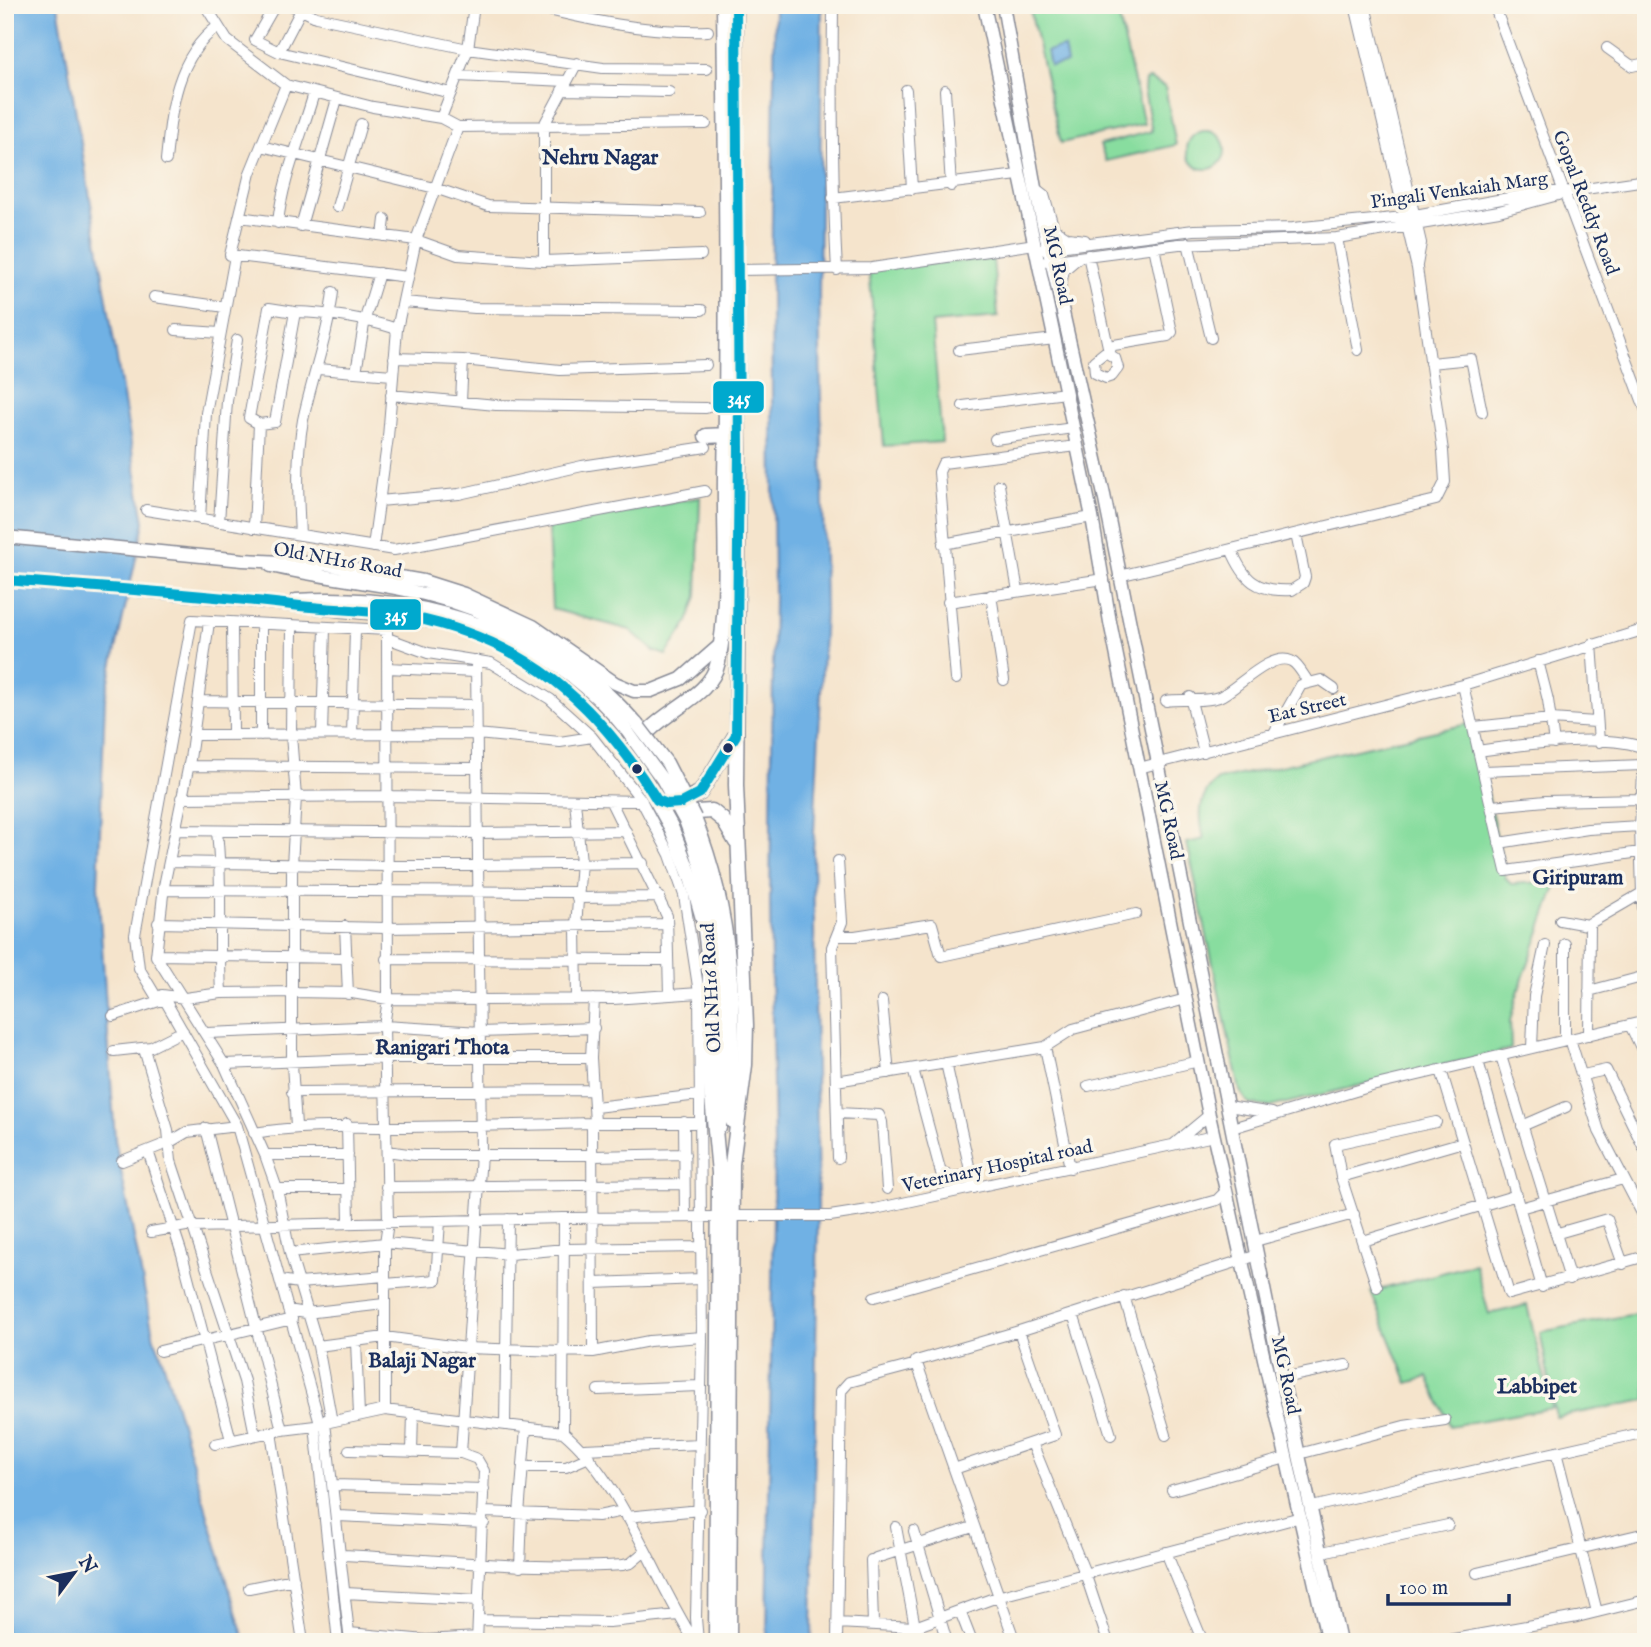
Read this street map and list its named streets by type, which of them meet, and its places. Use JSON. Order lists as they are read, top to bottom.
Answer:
{
  "streets": {
    "main road": ["MG Road", "Old NH16 Road"],
    "street": [
      "Pingali Venkaiah Marg",
      "Gopal Reddy Road",
      "Eat Street",
      "Veterinary Hospital road"
    ]
  },
  "crossings": [
    ["Pingali Venkaiah Marg", "Gopal Reddy Road"],
    ["Pingali Venkaiah Marg", "MG Road"],
    ["MG Road", "Eat Street"],
    ["MG Road", "Veterinary Hospital road"]
  ],
  "districts": [
    "Nehru Nagar",
    "Giripuram",
    "Ranigari Thota",
    "Balaji Nagar",
    "Labbipet"
  ],
  "lines": ["transit line 345"],
  "scale_bar": "100 m",
  "north": "top right"
}
